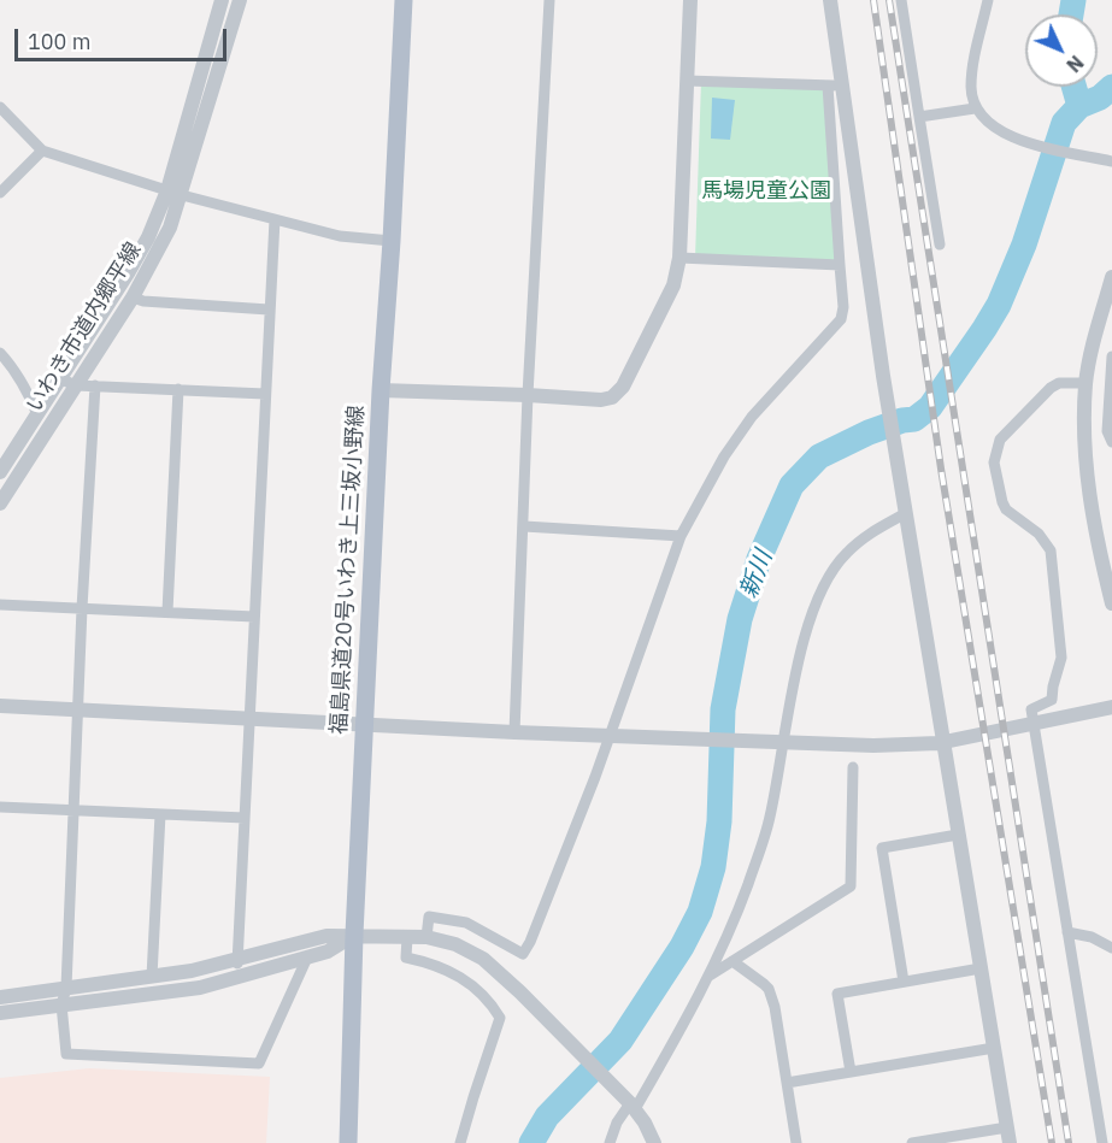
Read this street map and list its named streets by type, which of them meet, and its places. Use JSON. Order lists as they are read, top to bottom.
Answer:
{
  "streets": {
    "main road": ["福島県道20号いわき上三坂小野線"],
    "street": ["いわき市道内郷平線"]
  },
  "water": ["新川"],
  "parks": ["馬場児童公園"],
  "scale_bar": "100 m",
  "north": "bottom right"
}
